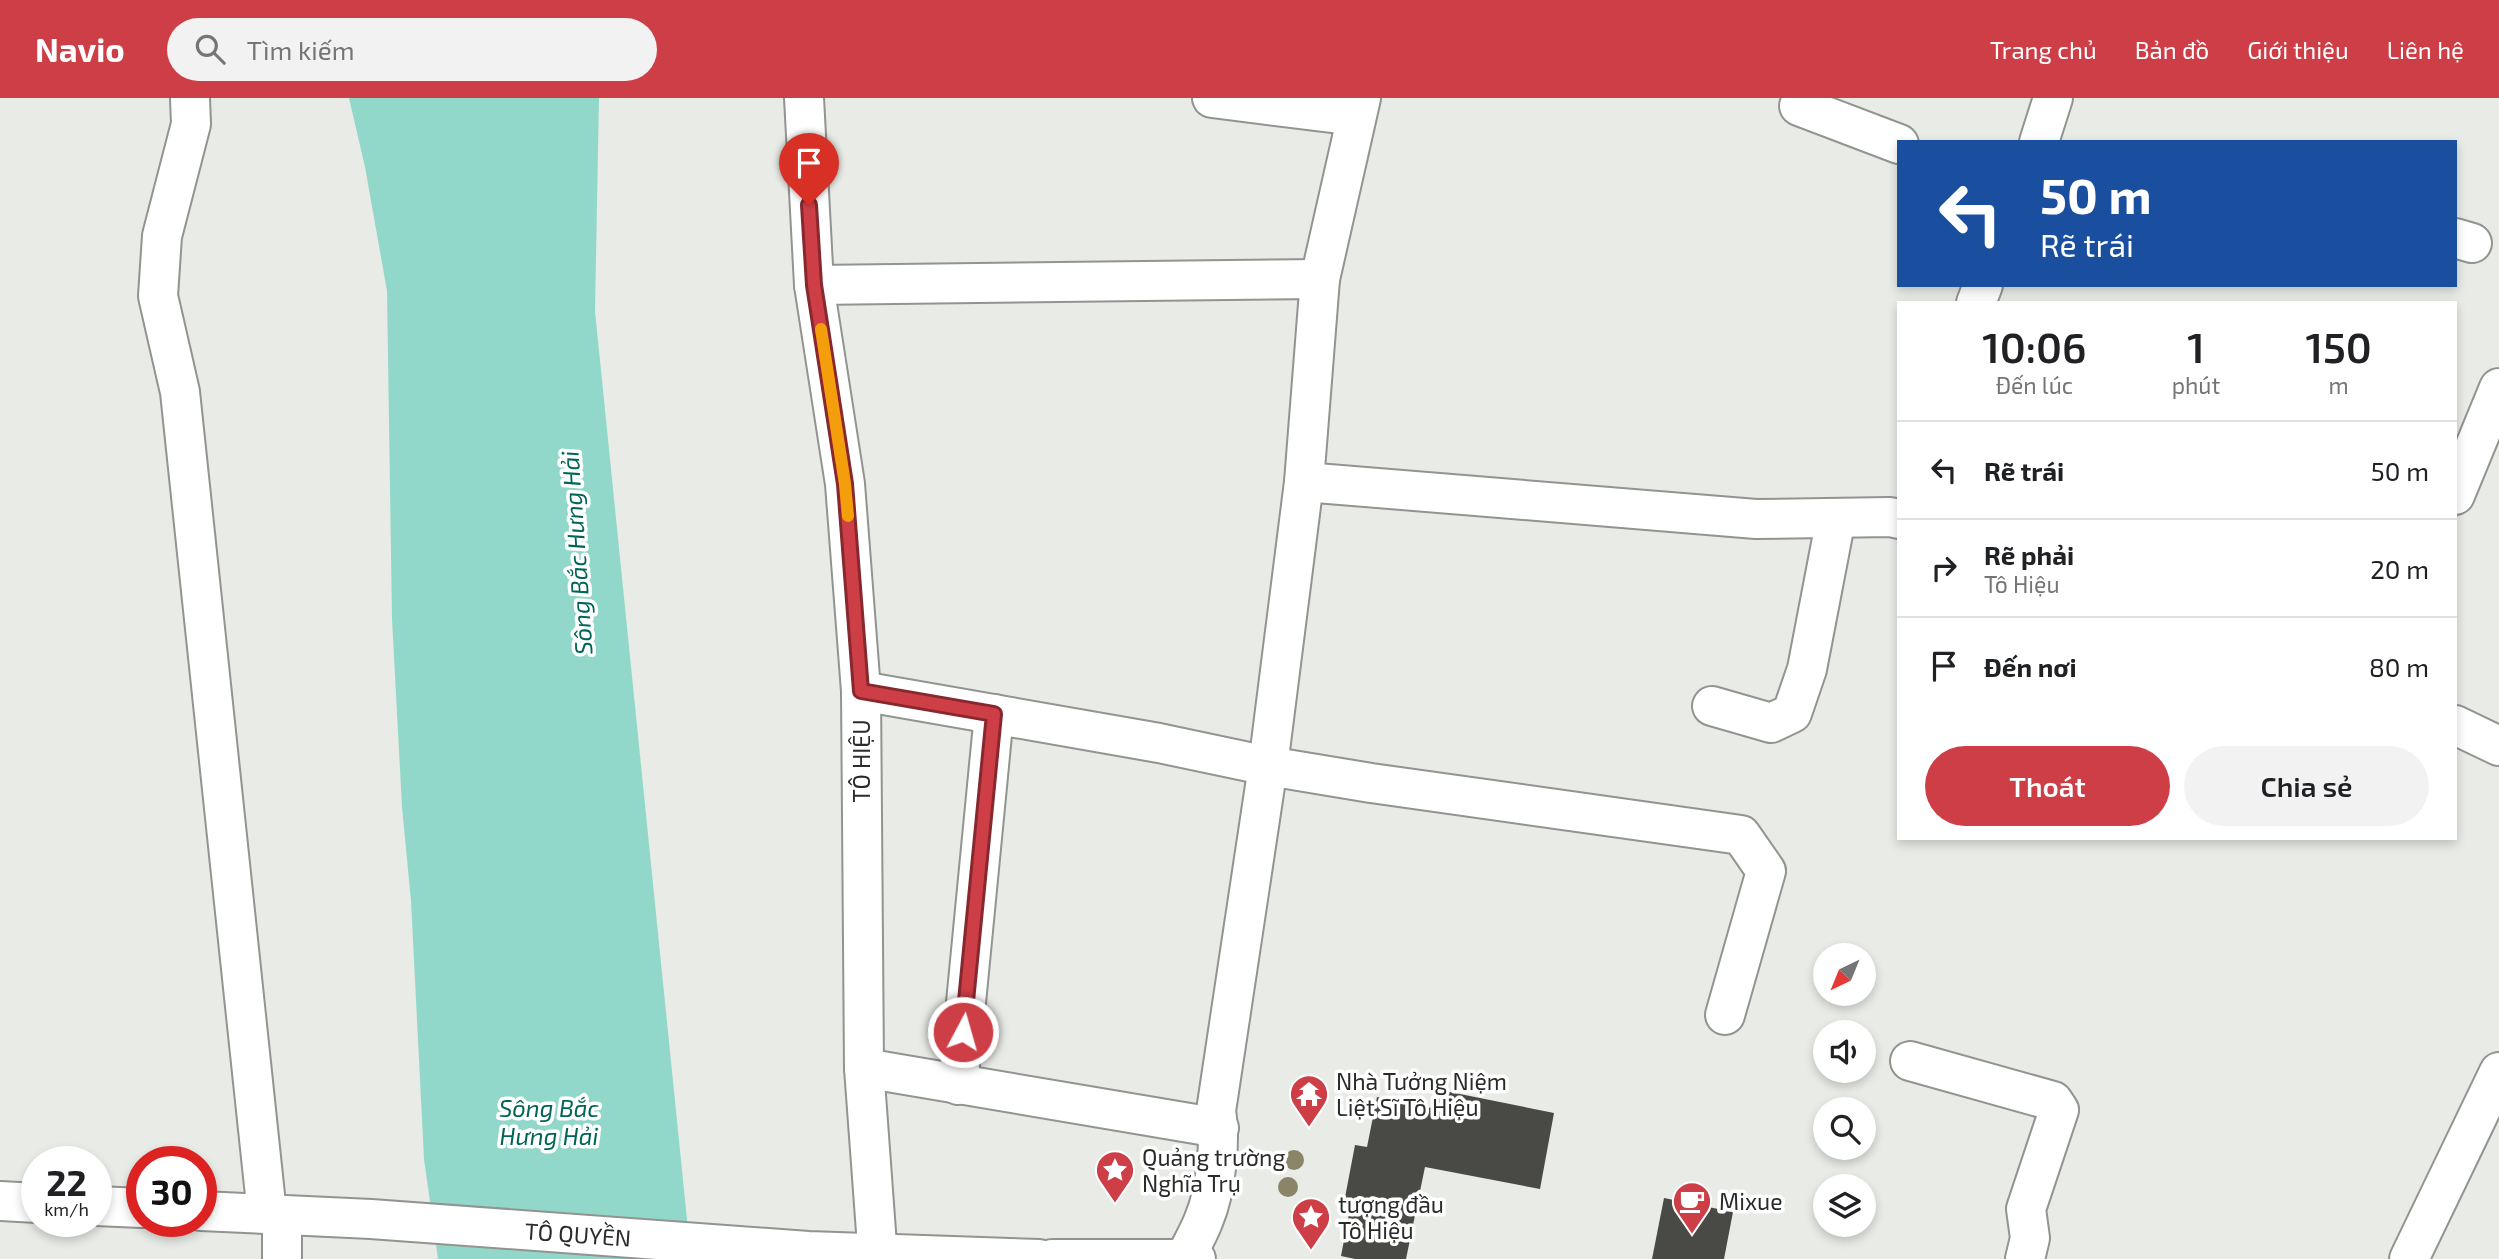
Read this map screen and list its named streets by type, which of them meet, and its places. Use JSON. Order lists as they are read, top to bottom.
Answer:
{
  "streets": {
    "street": ["TÔ HIỆU", "TÔ QUYỀN"]
  },
  "crossings": [
    ["TÔ HIỆU", "TÔ QUYỀN"]
  ],
  "water": ["Sông Bắc Hưng Hải"],
  "places": {
    "temple": ["Nhà Tưởng Niệm Liệt Sĩ Tô Hiệu"],
    "place": ["Quảng trường Nghĩa Trụ", "tượng đầu Tô Hiệu"],
    "cafe": ["Mixue"]
  },
  "north": "bottom left",
  "page": {
    "header": "Navio",
    "search": "Tìm kiếm",
    "nav": [
      "Trang chủ",
      "Bản đồ",
      "Giới thiệu",
      "Liên hệ"
    ],
    "turn": ["50 m", "Rẽ trái"],
    "eta": [
      "10:06",
      "Đến lúc",
      "1",
      "phút",
      "150",
      "m"
    ],
    "list": [
      {
        "name": "Rẽ trái",
        "value": "50 m"
      },
      {
        "name": "Rẽ phải",
        "note": "Tô Hiệu",
        "value": "20 m"
      },
      {
        "name": "Đến nơi",
        "value": "80 m"
      }
    ],
    "buttons": ["Thoát", "Chia sẻ"],
    "speed": "22 km/h",
    "limit": "30"
  }
}
